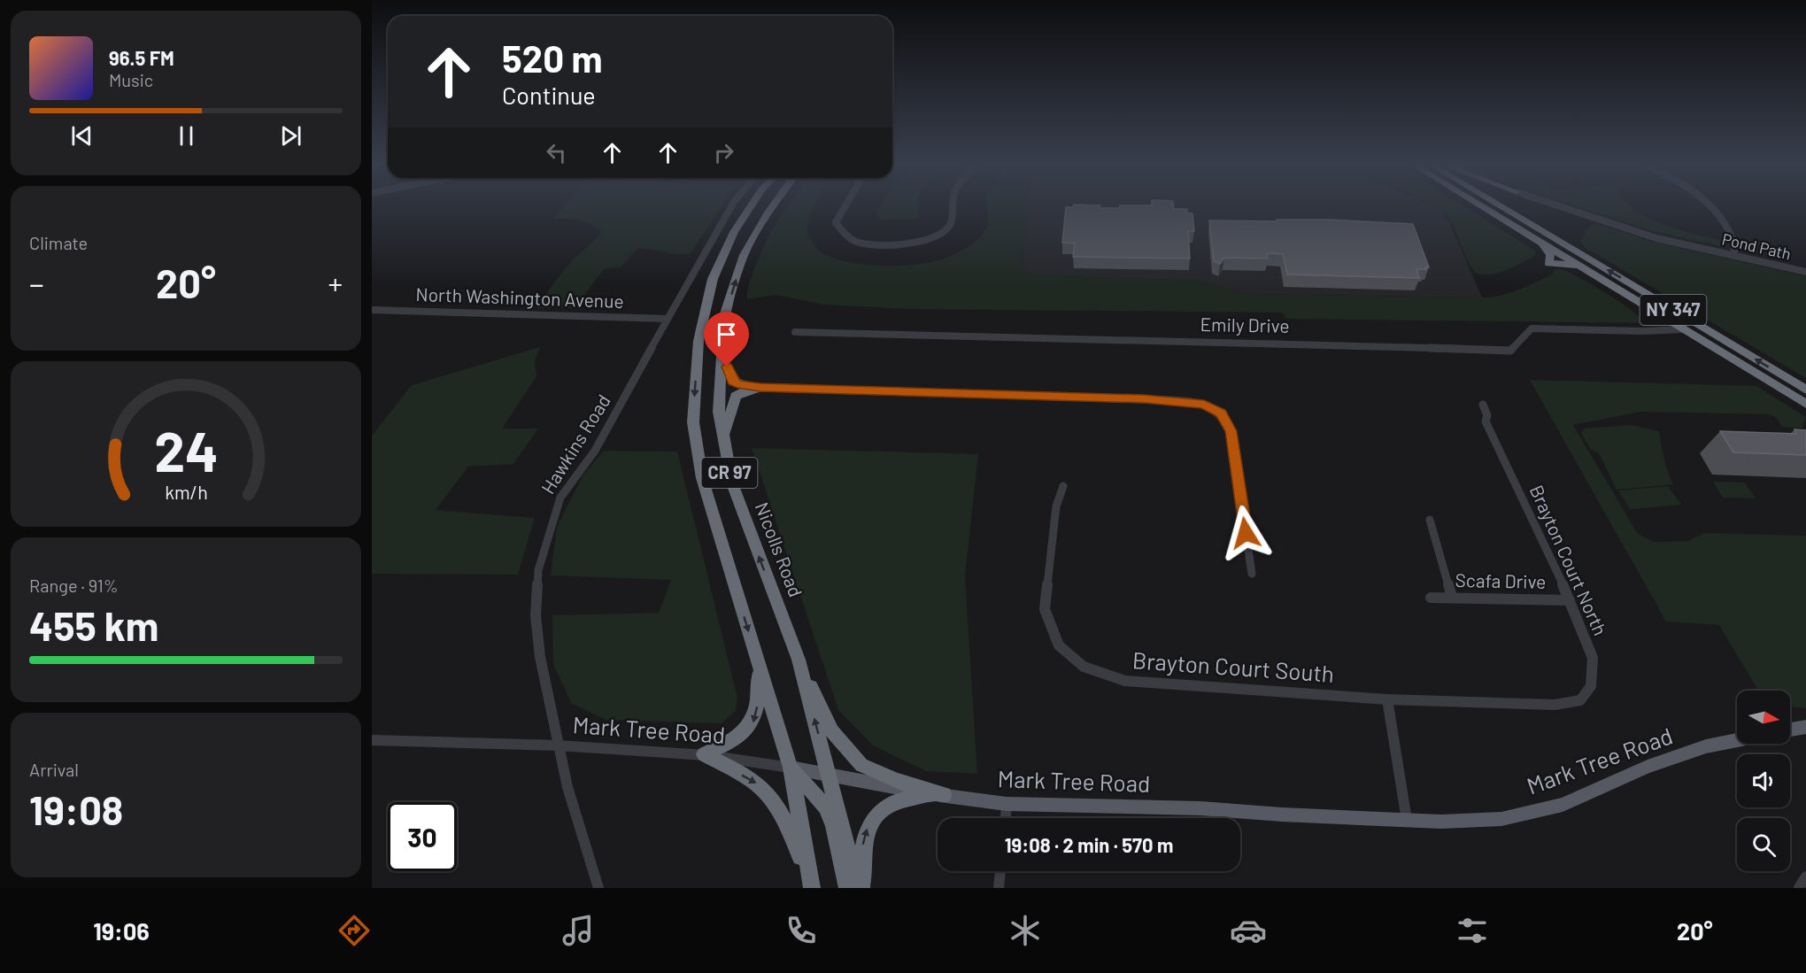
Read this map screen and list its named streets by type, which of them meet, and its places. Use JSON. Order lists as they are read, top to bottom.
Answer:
{
  "streets": {
    "highway": ["NY 347", "CR 97", "Nicolls Road"],
    "main road": ["Mark Tree Road"],
    "street": [
      "Pond Path",
      "North Washington Avenue",
      "Emily Drive",
      "Hawkins Road",
      "Brayton Court North",
      "Scafa Drive",
      "Brayton Court South"
    ]
  },
  "crossings": [
    ["North Washington Avenue", "Hawkins Road"],
    ["NY 347", "Emily Drive"],
    ["Hawkins Road", "Mark Tree Road"],
    ["CR 97", "Mark Tree Road"],
    ["Nicolls Road", "Mark Tree Road"],
    ["Brayton Court North", "Scafa Drive"],
    ["Brayton Court North", "Brayton Court South"]
  ],
  "north": "right",
  "page": {
    "turn": ["520 m", "Continue"],
    "song": ["96.5 FM", "Music"],
    "tile": [
      "Climate",
      ["Range · 91%", "455 km"],
      ["Arrival", "19:08"]
    ],
    "heat": ["−", "20°", "+"],
    "limit": "30",
    "trip": "19:08 · 2 min · 570 m",
    "tabs": ["19:06", "20°"],
    "gauge": ["24", "km/h"]
  }
}
